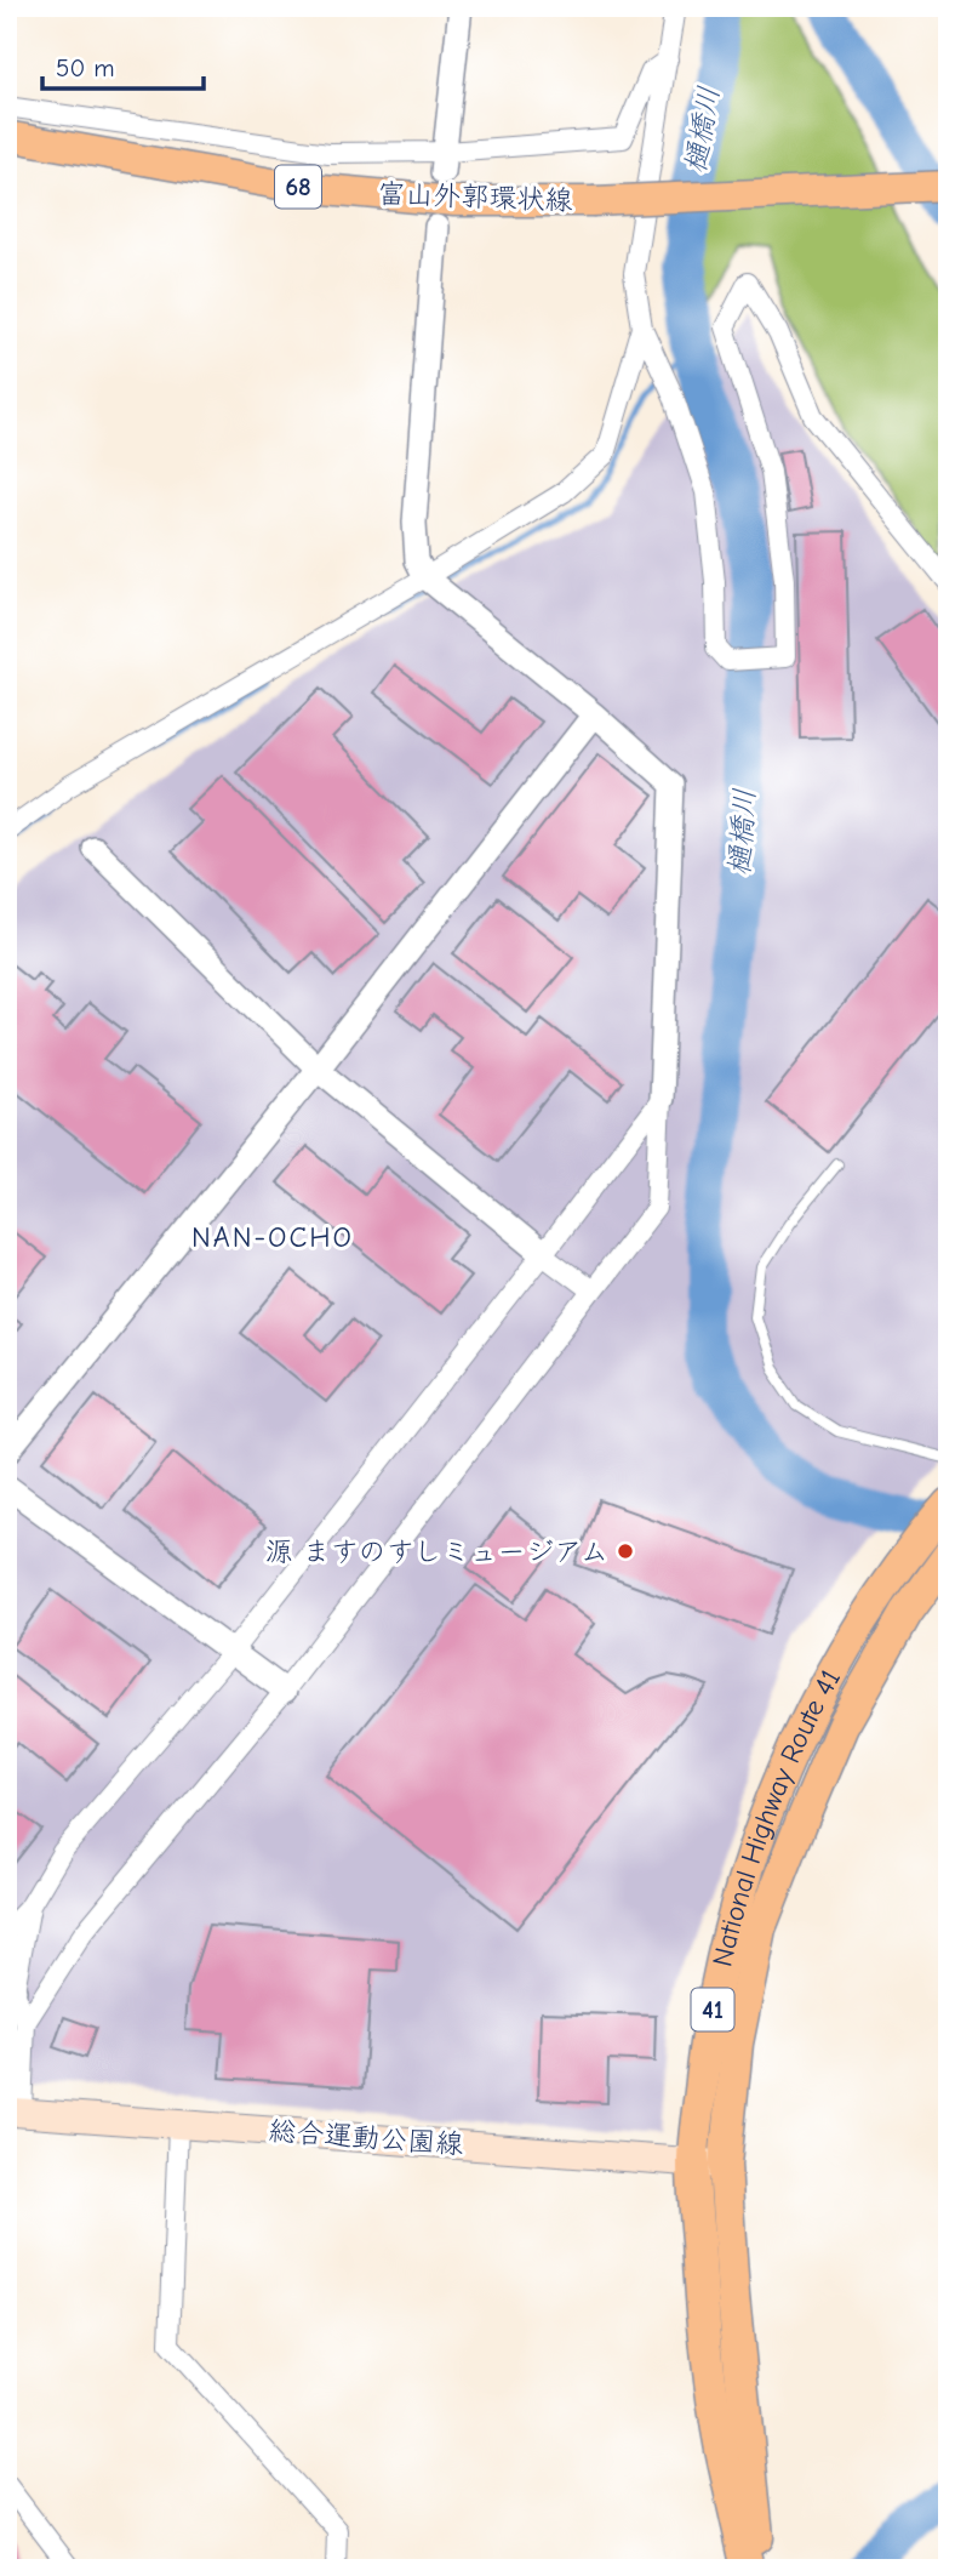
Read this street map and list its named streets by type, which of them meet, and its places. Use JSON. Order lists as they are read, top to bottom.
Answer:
{
  "streets": {
    "highway": ["National Highway Route 41", "41"],
    "main road": ["68", "富山外郭環状線", "総合運動公園線"]
  },
  "crossings": [
    ["National Highway Route 41", "総合運動公園線"]
  ],
  "districts": ["NAN-OCHO"],
  "water": ["樋橋川"],
  "places": ["源 ますのすしミュージアム"],
  "scale_bar": "50 m"
}
